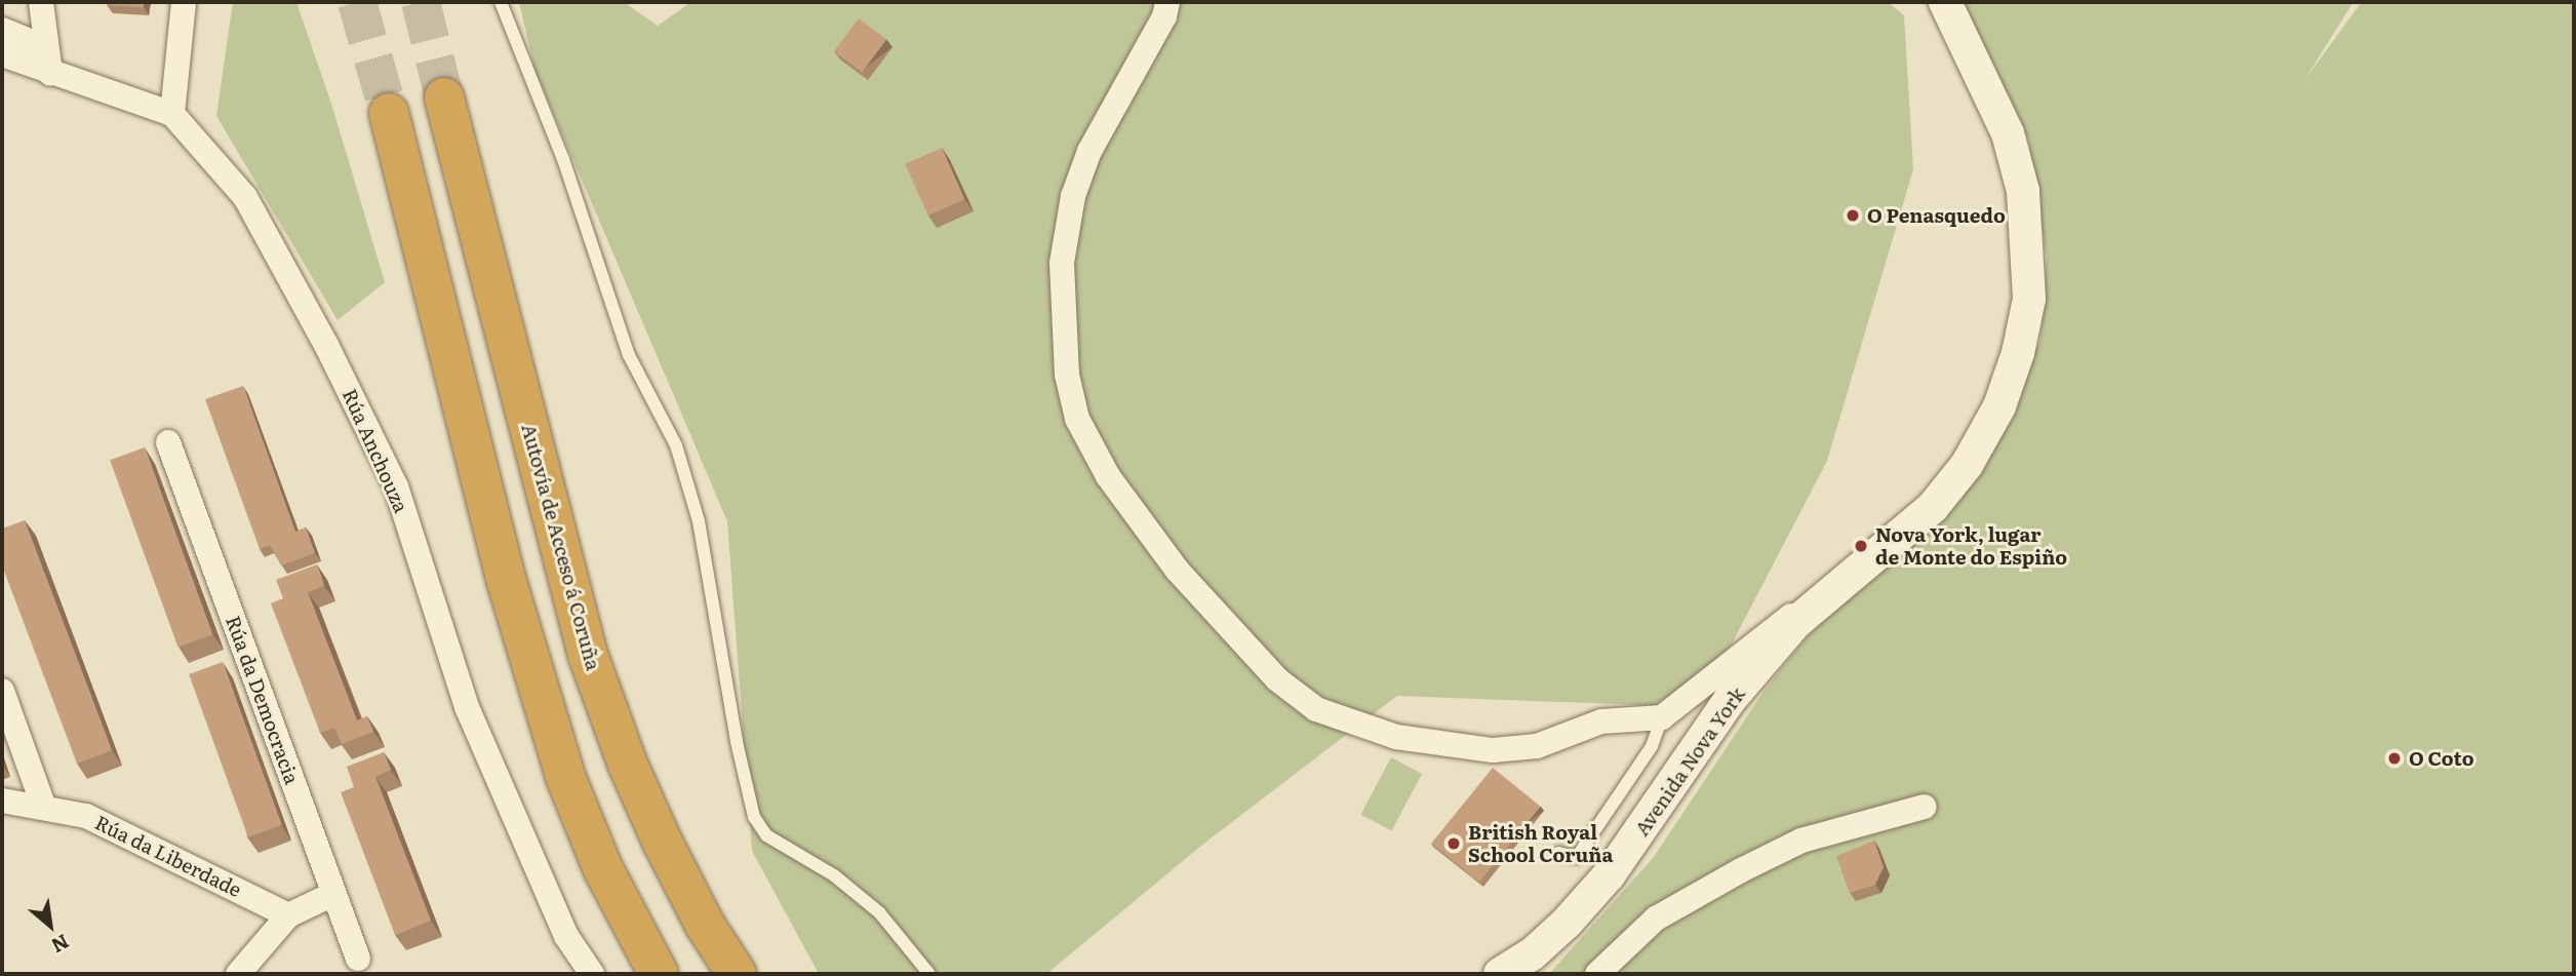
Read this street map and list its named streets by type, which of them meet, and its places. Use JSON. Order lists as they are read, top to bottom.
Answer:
{
  "streets": {
    "highway": ["Autovía de Acceso á Coruña"],
    "street": [
      "Rúa Anchouza",
      "Rúa da Democracia",
      "Avenida Nova York",
      "Rúa da Liberdade"
    ]
  },
  "places": [
    "O Penasquedo",
    "Nova York, lugar de Monte do Espiño",
    "O Coto",
    "British Royal School Coruña"
  ],
  "north": "bottom right"
}
